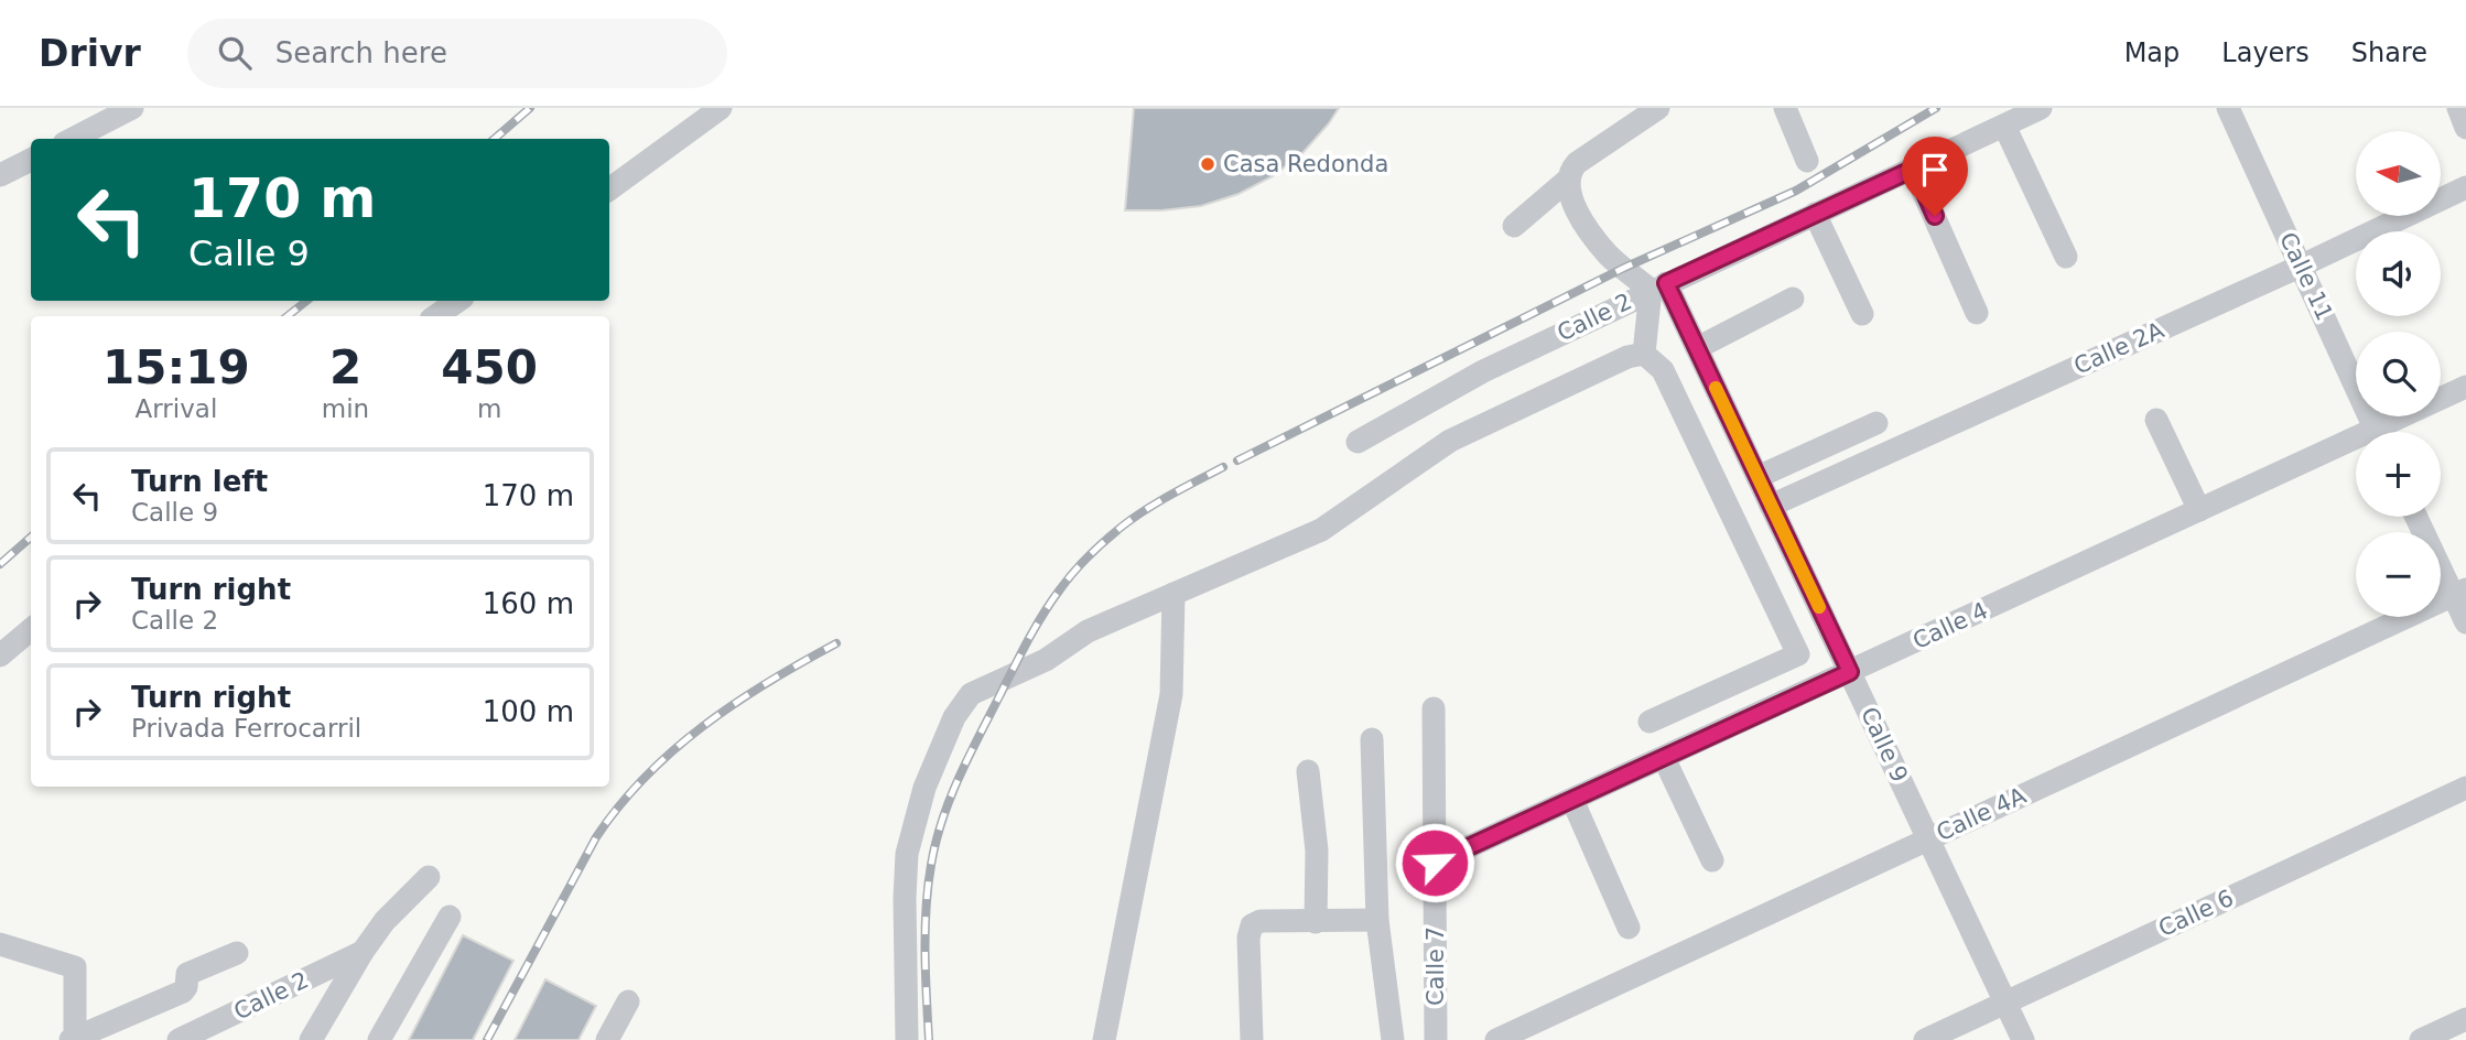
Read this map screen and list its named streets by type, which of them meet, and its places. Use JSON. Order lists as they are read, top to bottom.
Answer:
{
  "streets": {
    "street": [
      "Calle 11",
      "Calle 2",
      "Calle 2A",
      "Calle 4",
      "Calle 9",
      "Calle 4A",
      "Calle 6",
      "Calle 7"
    ]
  },
  "crossings": [
    ["Calle 11", "Calle 2A"],
    ["Calle 2", "Calle 9"],
    ["Calle 2A", "Calle 9"],
    ["Calle 4", "Calle 9"],
    ["Calle 4", "Calle 7"],
    ["Calle 9", "Calle 4A"],
    ["Calle 9", "Calle 6"]
  ],
  "places": ["Casa Redonda"],
  "north": "left",
  "page": {
    "header": "Drivr",
    "search": "Search here",
    "nav": ["Map", "Layers", "Share"],
    "map_buttons": ["+", "−"],
    "turn": ["170 m", "Calle 9"],
    "eta": [
      "15:19",
      "Arrival",
      "2",
      "min",
      "450",
      "m"
    ],
    "list": [
      {
        "name": "Turn left",
        "note": "Calle 9",
        "value": "170 m"
      },
      {
        "name": "Turn right",
        "note": "Calle 2",
        "value": "160 m"
      },
      {
        "name": "Turn right",
        "note": "Privada Ferrocarril",
        "value": "100 m"
      }
    ]
  }
}
